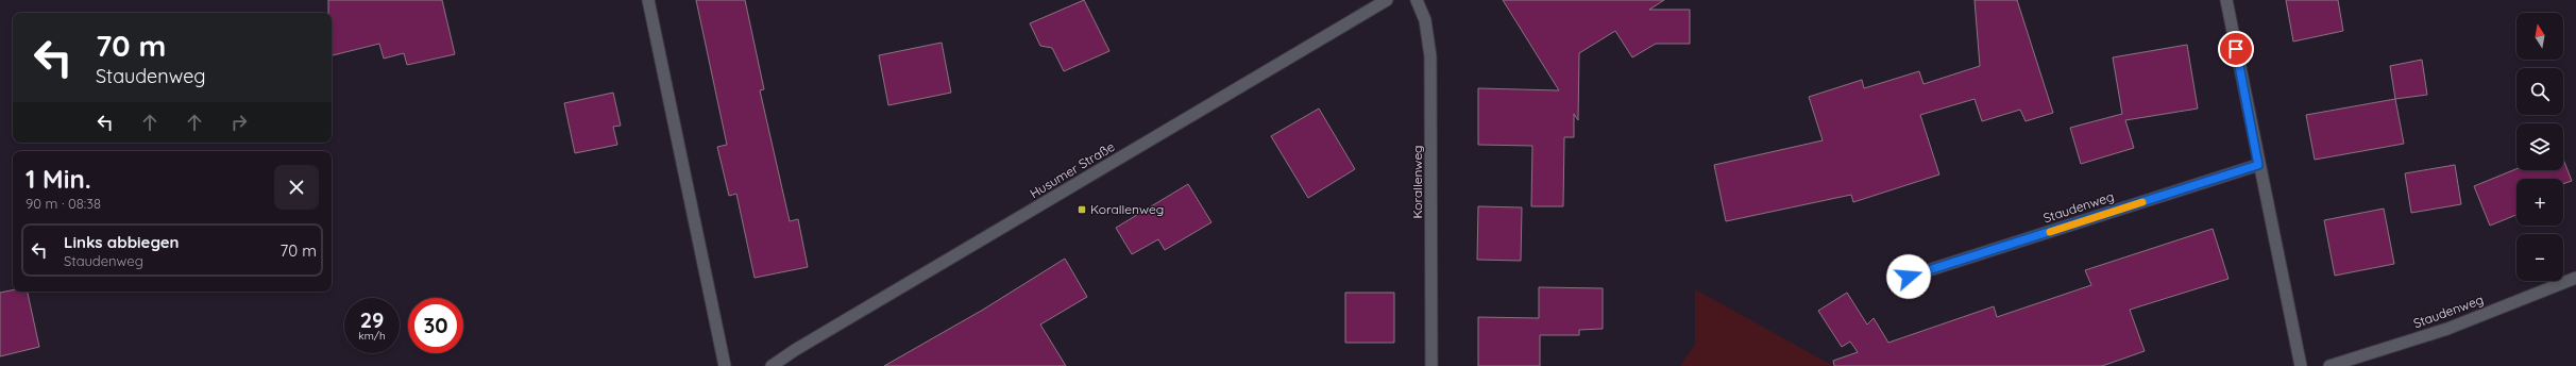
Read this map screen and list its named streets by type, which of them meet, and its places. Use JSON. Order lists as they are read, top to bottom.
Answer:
{
  "streets": {
    "street": ["Husumer Straße", "Korallenweg", "Staudenweg"]
  },
  "places": {
    "transit": ["Korallenweg"]
  },
  "north": "top",
  "page": {
    "map_buttons": ["+", "−"],
    "turn": ["70 m", "Staudenweg"],
    "heading": ["1 Min.", "90 m · 08:38"],
    "list": [
      {
        "name": "Links abbiegen",
        "note": "Staudenweg",
        "value": "70 m"
      }
    ],
    "speed": "29 km/h",
    "limit": "30"
  }
}
